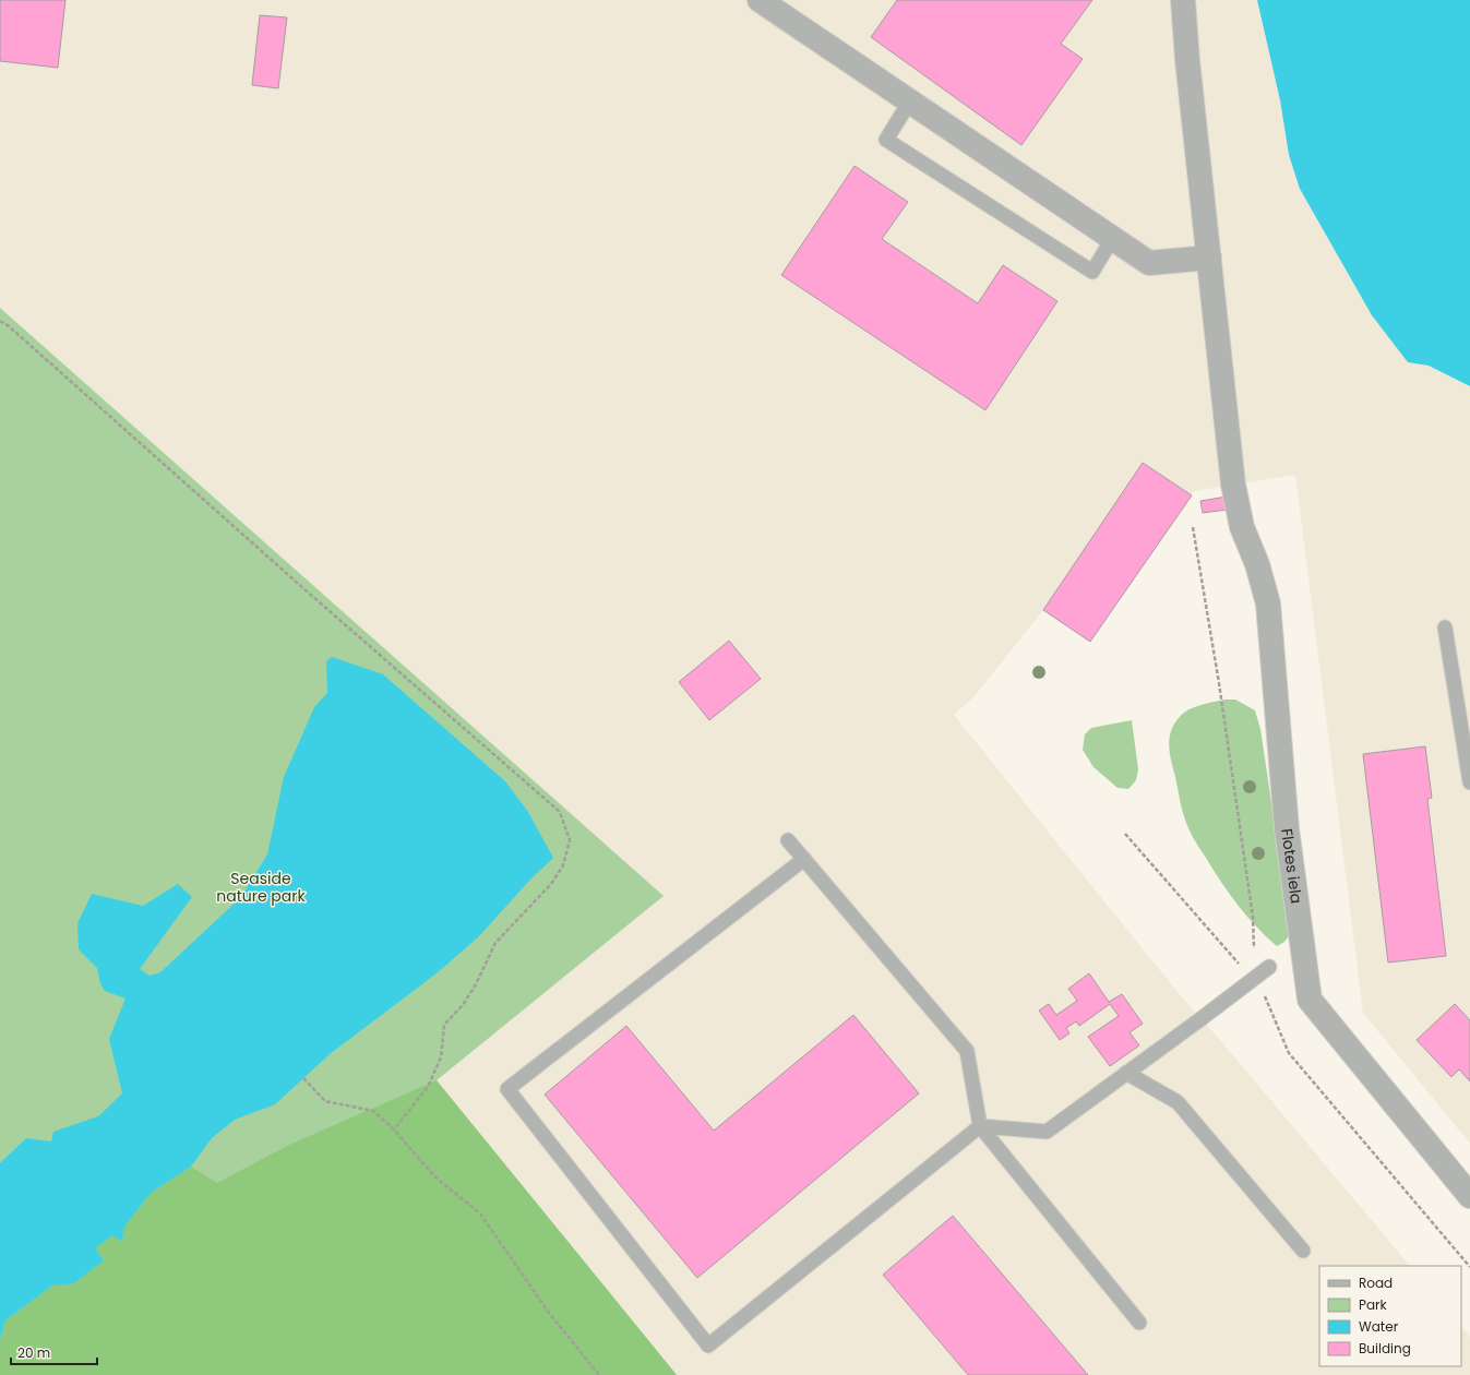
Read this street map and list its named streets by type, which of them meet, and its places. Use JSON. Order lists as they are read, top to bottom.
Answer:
{
  "streets": {
    "street": ["Flotes iela"]
  },
  "parks": ["Seaside nature park"],
  "legend": [
    "Road",
    "Park",
    "Water",
    "Building"
  ],
  "scale_bar": "20 m"
}
